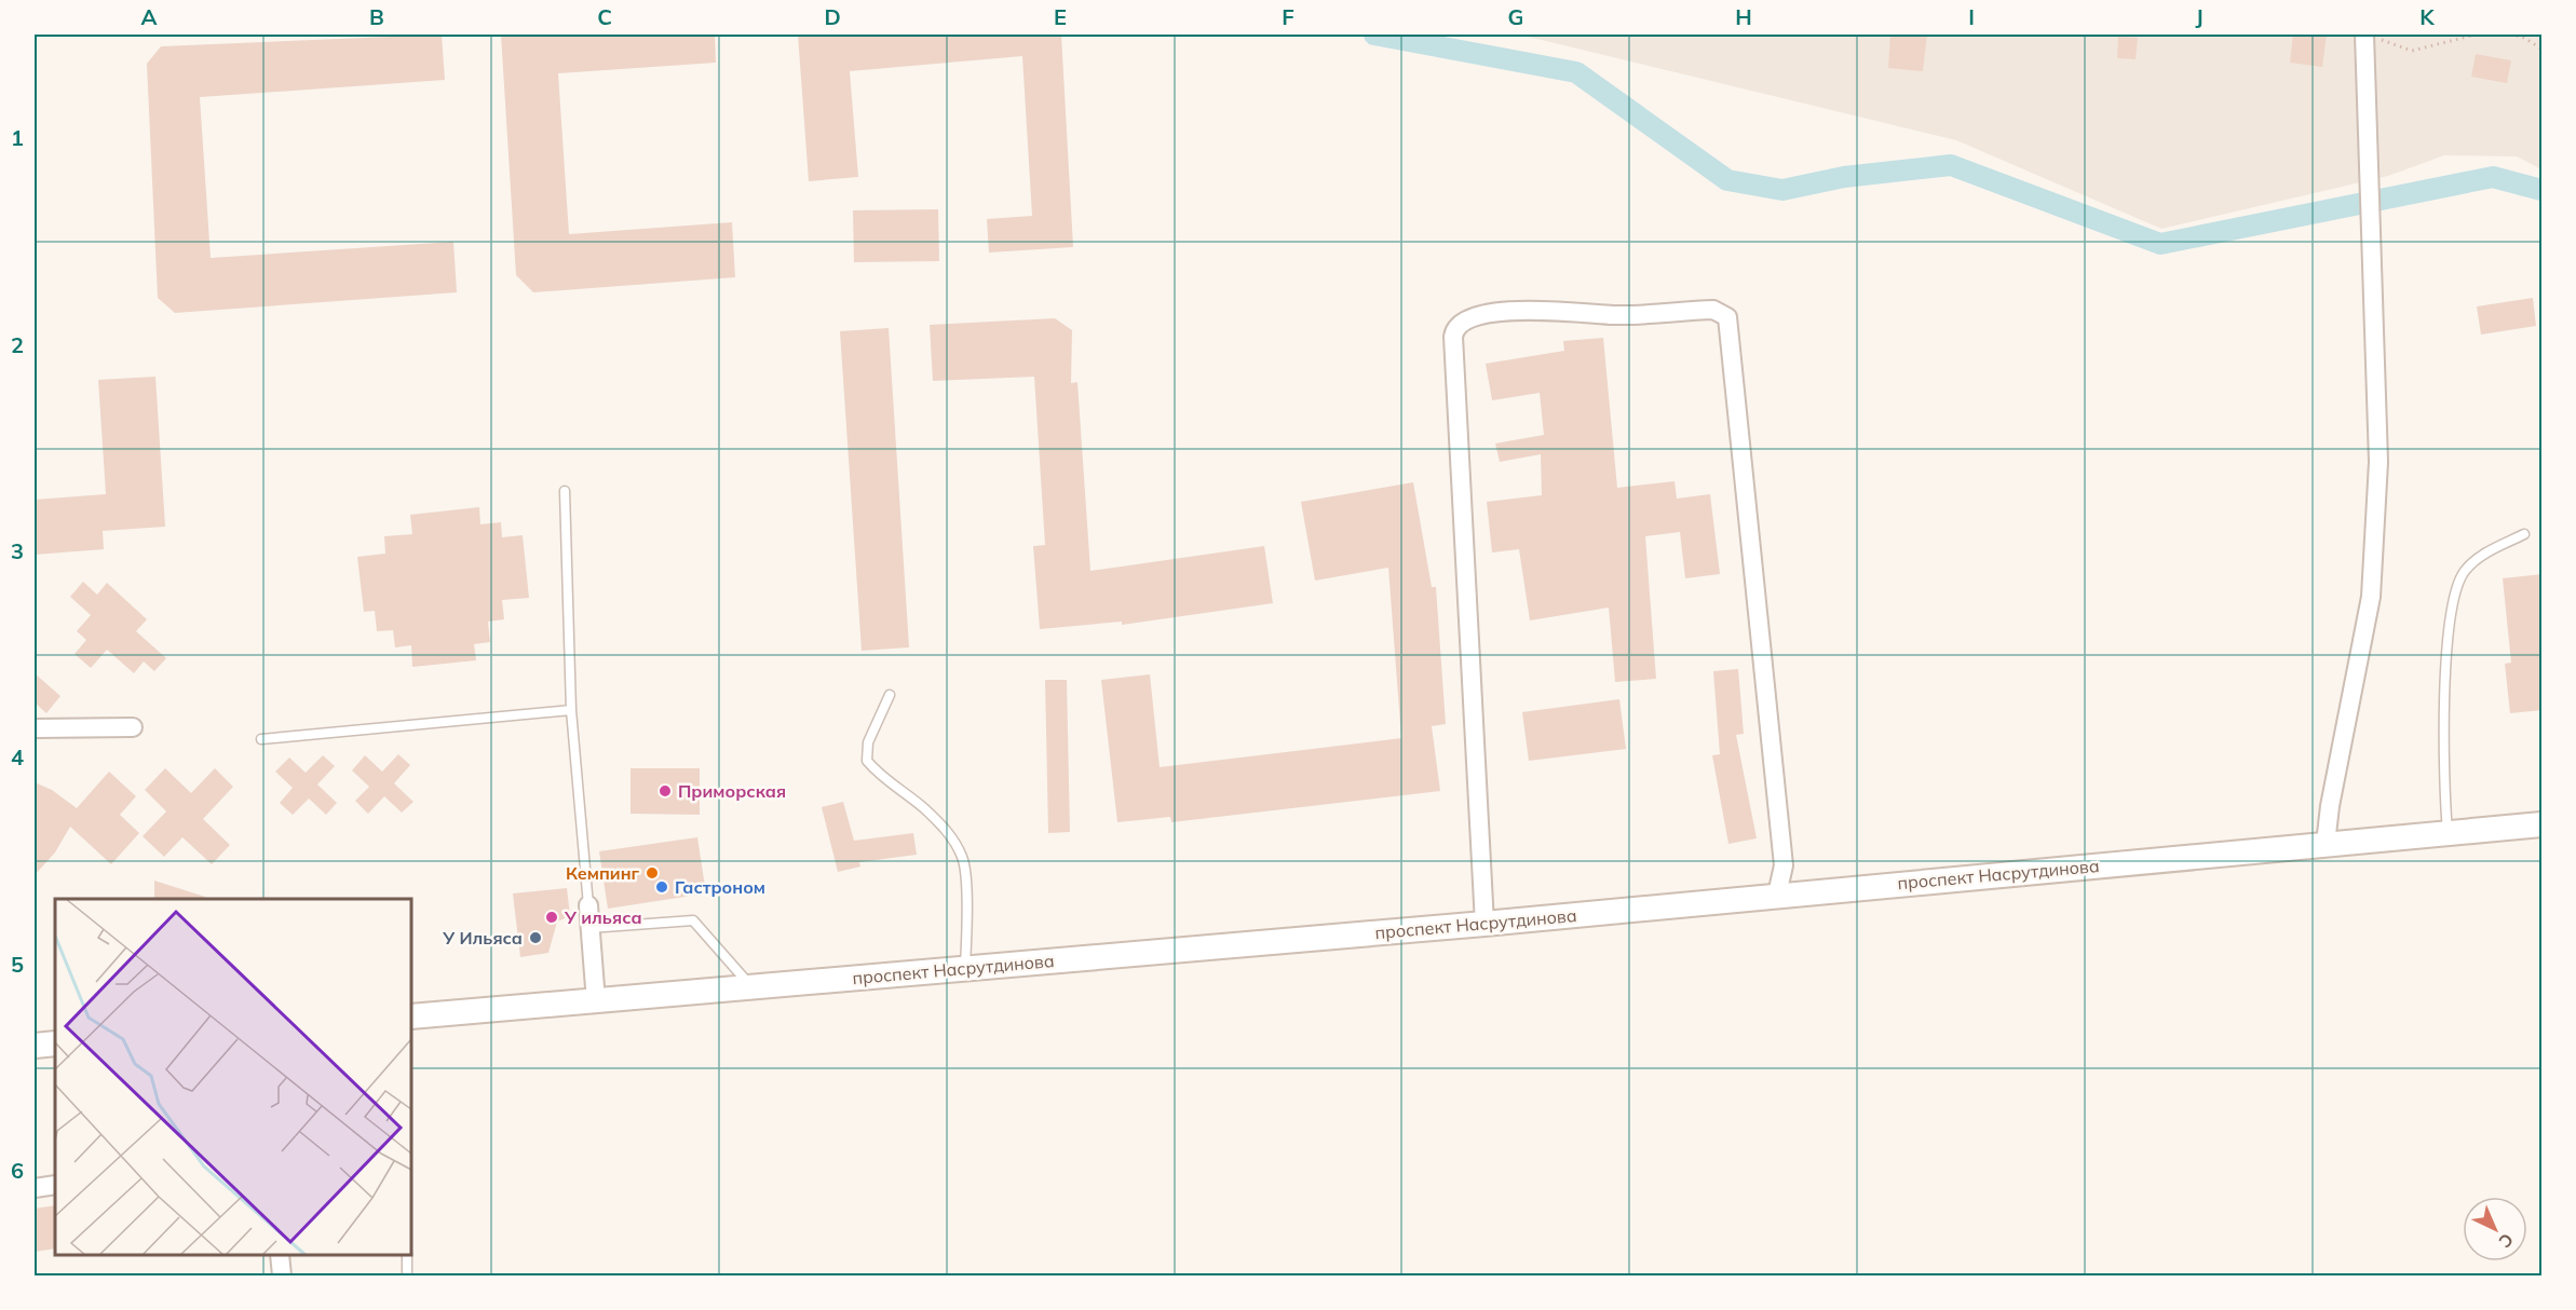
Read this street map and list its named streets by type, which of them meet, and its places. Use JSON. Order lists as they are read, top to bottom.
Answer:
{
  "streets": {
    "main road": ["проспект Насрутдинова"]
  },
  "places": [
    "Приморская",
    "Кемпинг",
    "Гастроном",
    "У ильяса",
    "У Ильяса"
  ],
  "north": "bottom right",
  "grid": {
    "columns": [
      "A",
      "B",
      "C",
      "D",
      "E",
      "F",
      "G",
      "H",
      "I",
      "J",
      "K"
    ],
    "rows": [
      "1",
      "2",
      "3",
      "4",
      "5",
      "6"
    ]
  }
}
